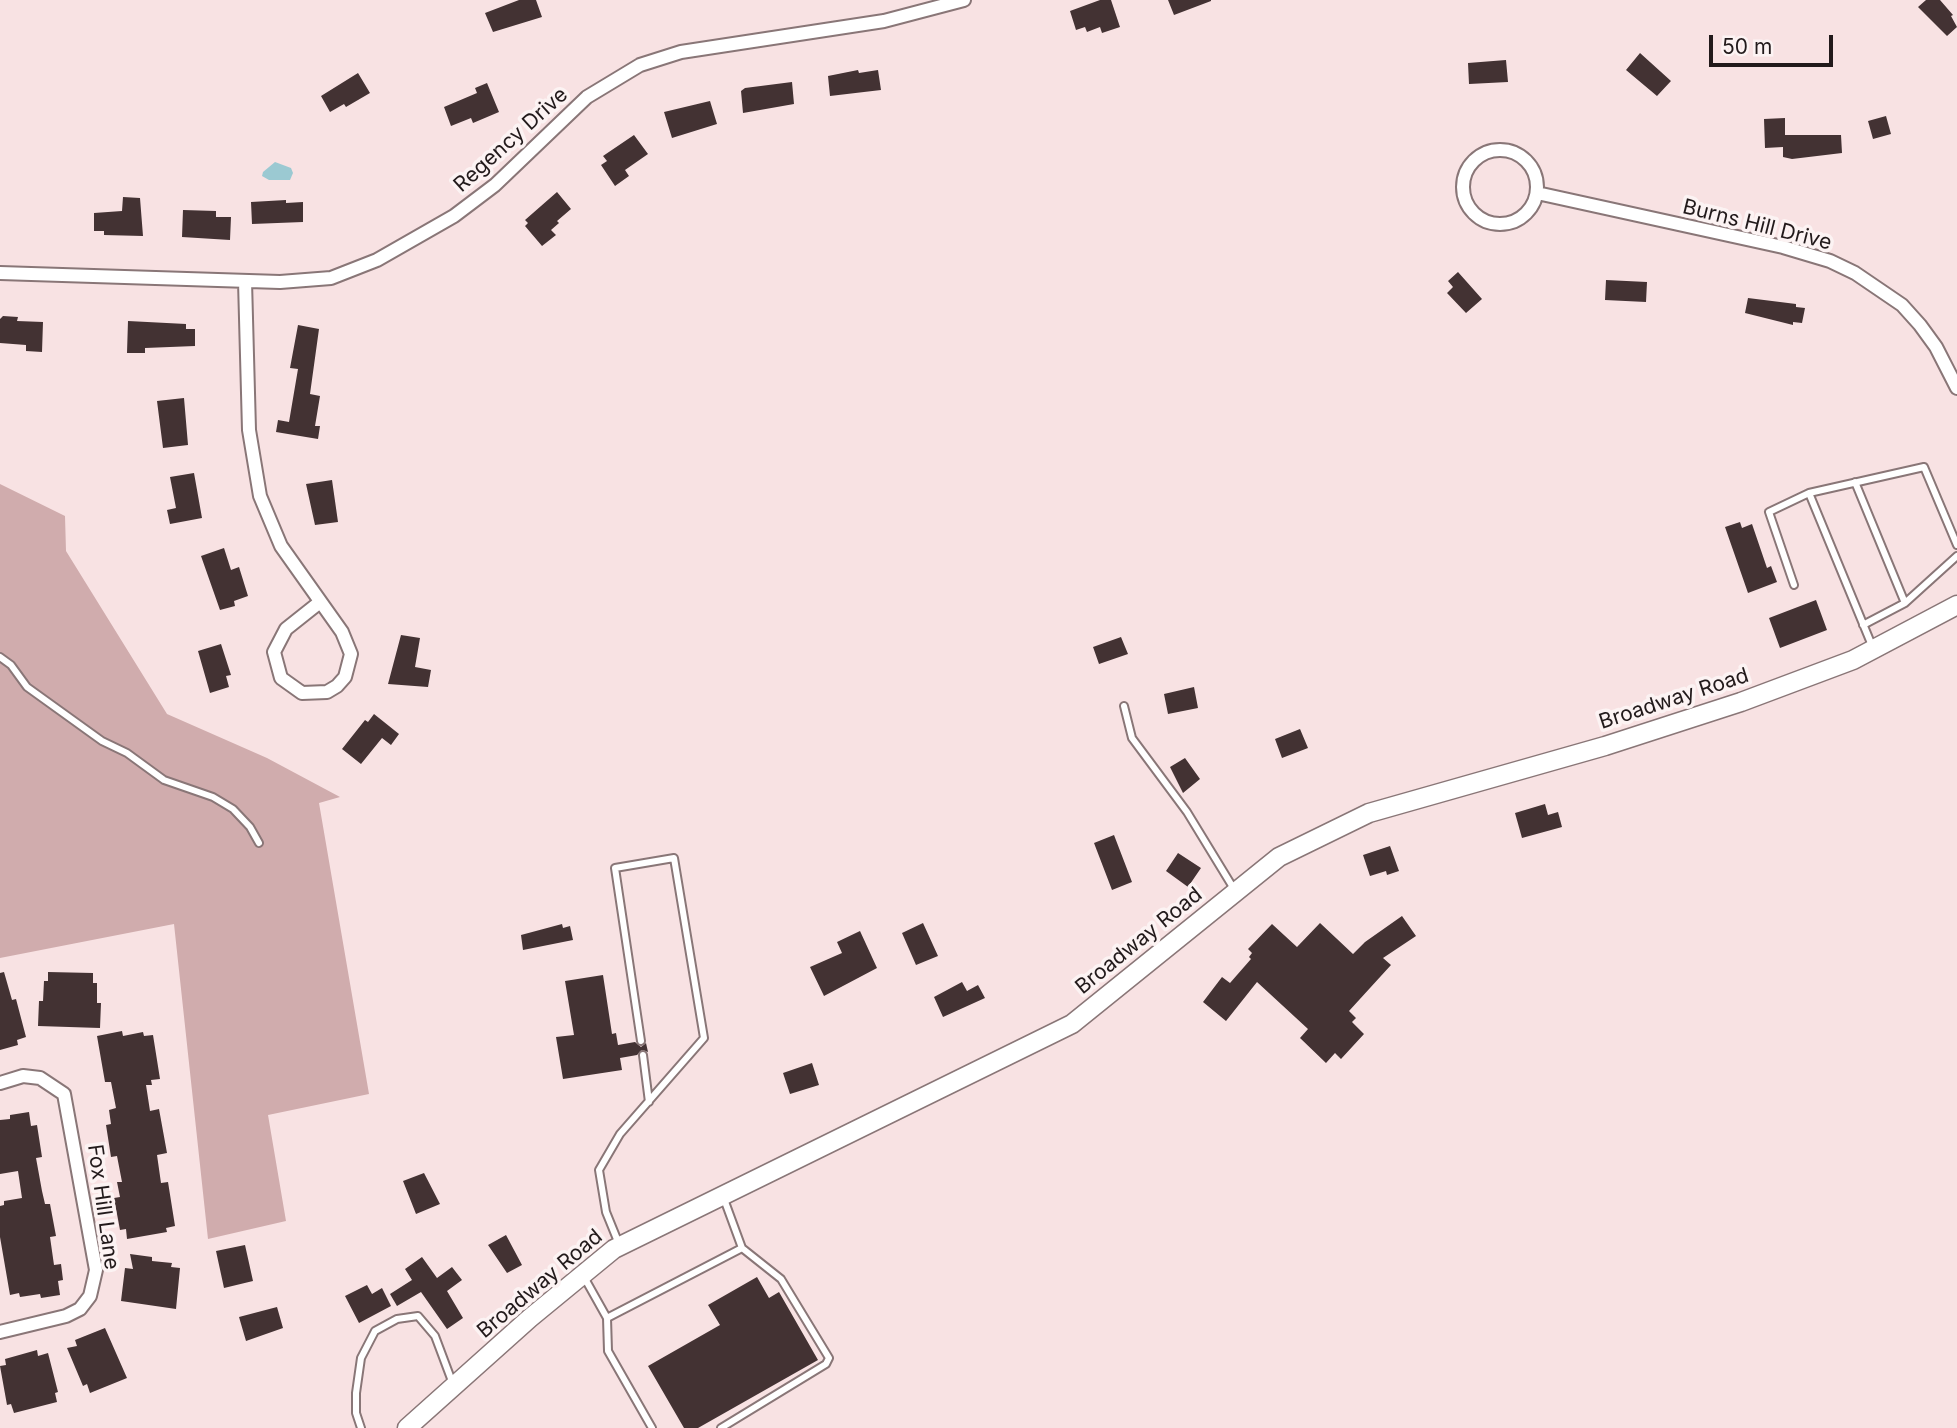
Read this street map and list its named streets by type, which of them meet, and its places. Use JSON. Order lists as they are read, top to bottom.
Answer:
{
  "streets": {
    "main road": ["Broadway Road"],
    "street": ["Regency Drive", "Burns Hill Drive", "Fox Hill Lane"]
  },
  "scale_bar": "50 m"
}
